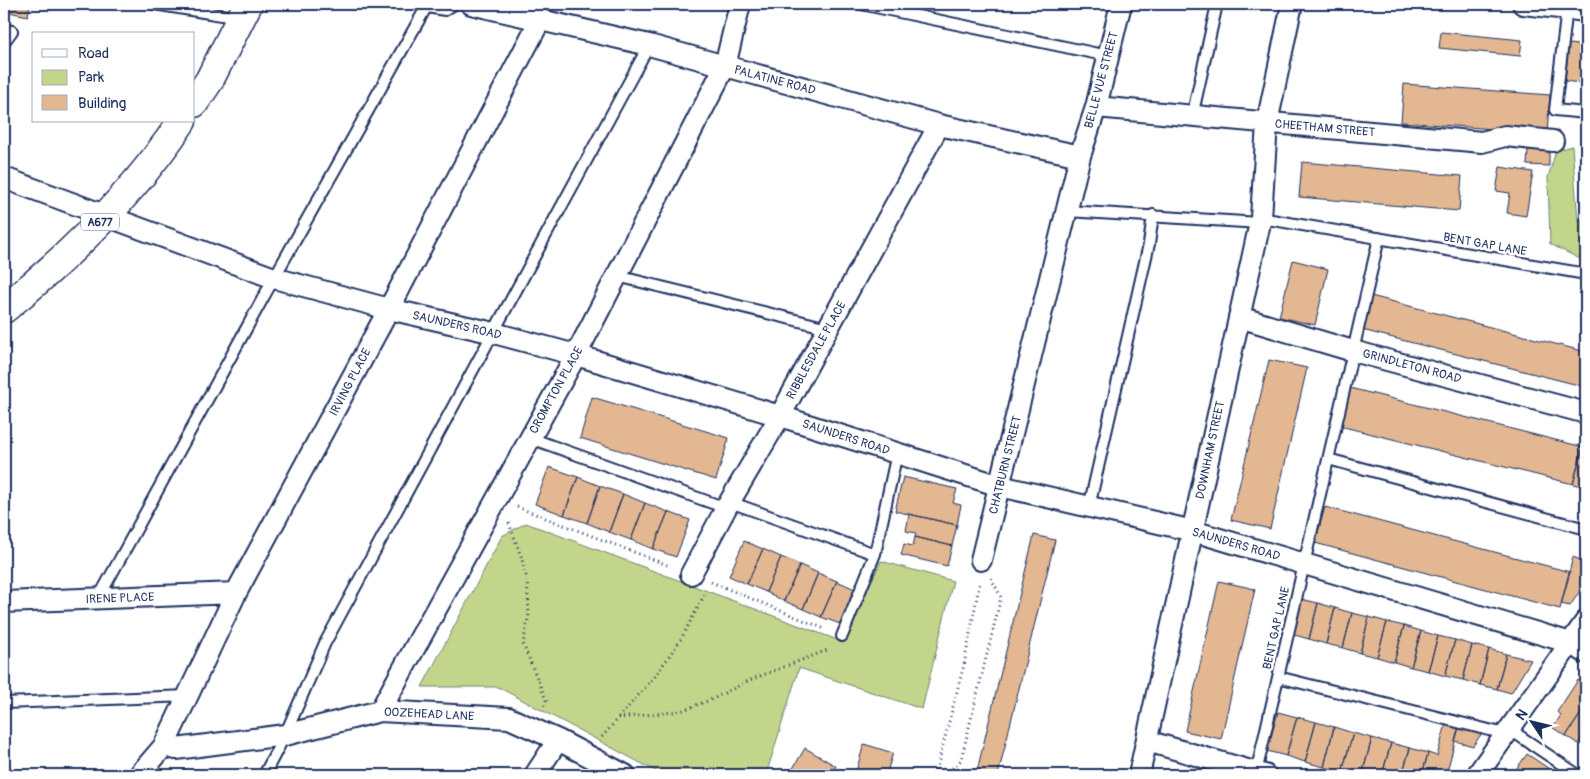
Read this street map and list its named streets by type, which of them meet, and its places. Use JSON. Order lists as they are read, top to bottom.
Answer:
{
  "streets": {
    "highway": ["A677"],
    "street": [
      "PALATINE ROAD",
      "BELLE VUE STREET",
      "CHEETHAM STREET",
      "SAUNDERS ROAD",
      "RIBBLESDALE PLACE",
      "GRINDLETON ROAD",
      "IRVING PLACE",
      "CROMPTON PLACE",
      "DOWNHAM STREET",
      "CHATBURN STREET",
      "IRENE PLACE",
      "OOZEHEAD LANE"
    ],
    "lane": ["BENT GAP LANE"]
  },
  "crossings": [
    ["PALATINE ROAD", "BELLE VUE STREET"],
    ["PALATINE ROAD", "RIBBLESDALE PLACE"],
    ["PALATINE ROAD", "IRVING PLACE"],
    ["PALATINE ROAD", "CROMPTON PLACE"],
    ["PALATINE ROAD", "CHATBURN STREET"],
    ["BELLE VUE STREET", "CHEETHAM STREET"],
    ["BELLE VUE STREET", "CHATBURN STREET"],
    ["CHEETHAM STREET", "DOWNHAM STREET"],
    ["A677", "SAUNDERS ROAD"],
    ["BENT GAP LANE", "SAUNDERS ROAD"],
    ["BENT GAP LANE", "GRINDLETON ROAD"],
    ["BENT GAP LANE", "DOWNHAM STREET"],
    ["BENT GAP LANE", "CHATBURN STREET"],
    ["SAUNDERS ROAD", "RIBBLESDALE PLACE"],
    ["SAUNDERS ROAD", "IRVING PLACE"],
    ["SAUNDERS ROAD", "CROMPTON PLACE"],
    ["SAUNDERS ROAD", "DOWNHAM STREET"],
    ["SAUNDERS ROAD", "CHATBURN STREET"],
    ["GRINDLETON ROAD", "DOWNHAM STREET"],
    ["IRVING PLACE", "IRENE PLACE"],
    ["IRVING PLACE", "OOZEHEAD LANE"],
    ["CROMPTON PLACE", "OOZEHEAD LANE"]
  ],
  "legend": ["Road", "Park", "Building"],
  "north": "top left"
}
